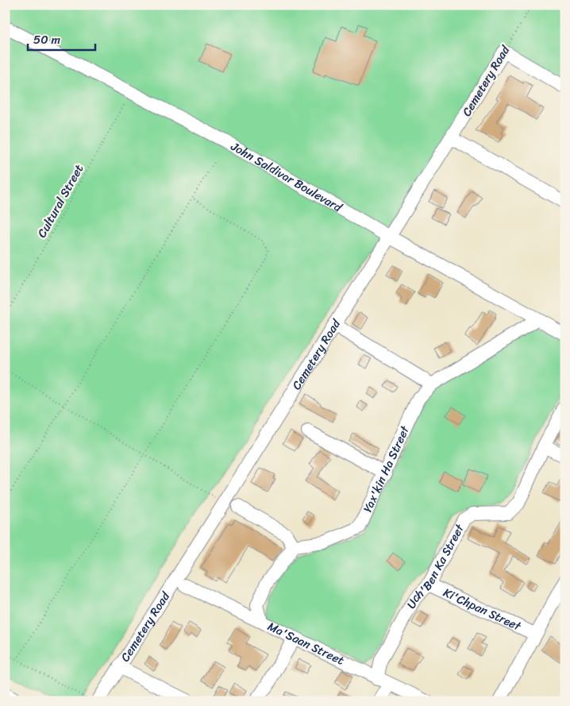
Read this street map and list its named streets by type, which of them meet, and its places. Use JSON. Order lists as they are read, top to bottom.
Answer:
{
  "streets": {
    "street": [
      "Cemetery Road",
      "John Saldivar Boulevard",
      "Yax'kin Ha Street",
      "Uch'Ben Ka Street",
      "Ki'Chpan Street",
      "Ma'Saan Street"
    ],
    "path": ["Cultural Street"]
  },
  "crossings": [
    ["Cemetery Road", "John Saldivar Boulevard"],
    ["John Saldivar Boulevard", "Cultural Street"],
    ["John Saldivar Boulevard", "Yax'kin Ha Street"],
    ["Uch'Ben Ka Street", "Ki'Chpan Street"],
    ["Uch'Ben Ka Street", "Ma'Saan Street"]
  ],
  "scale_bar": "50 m"
}
